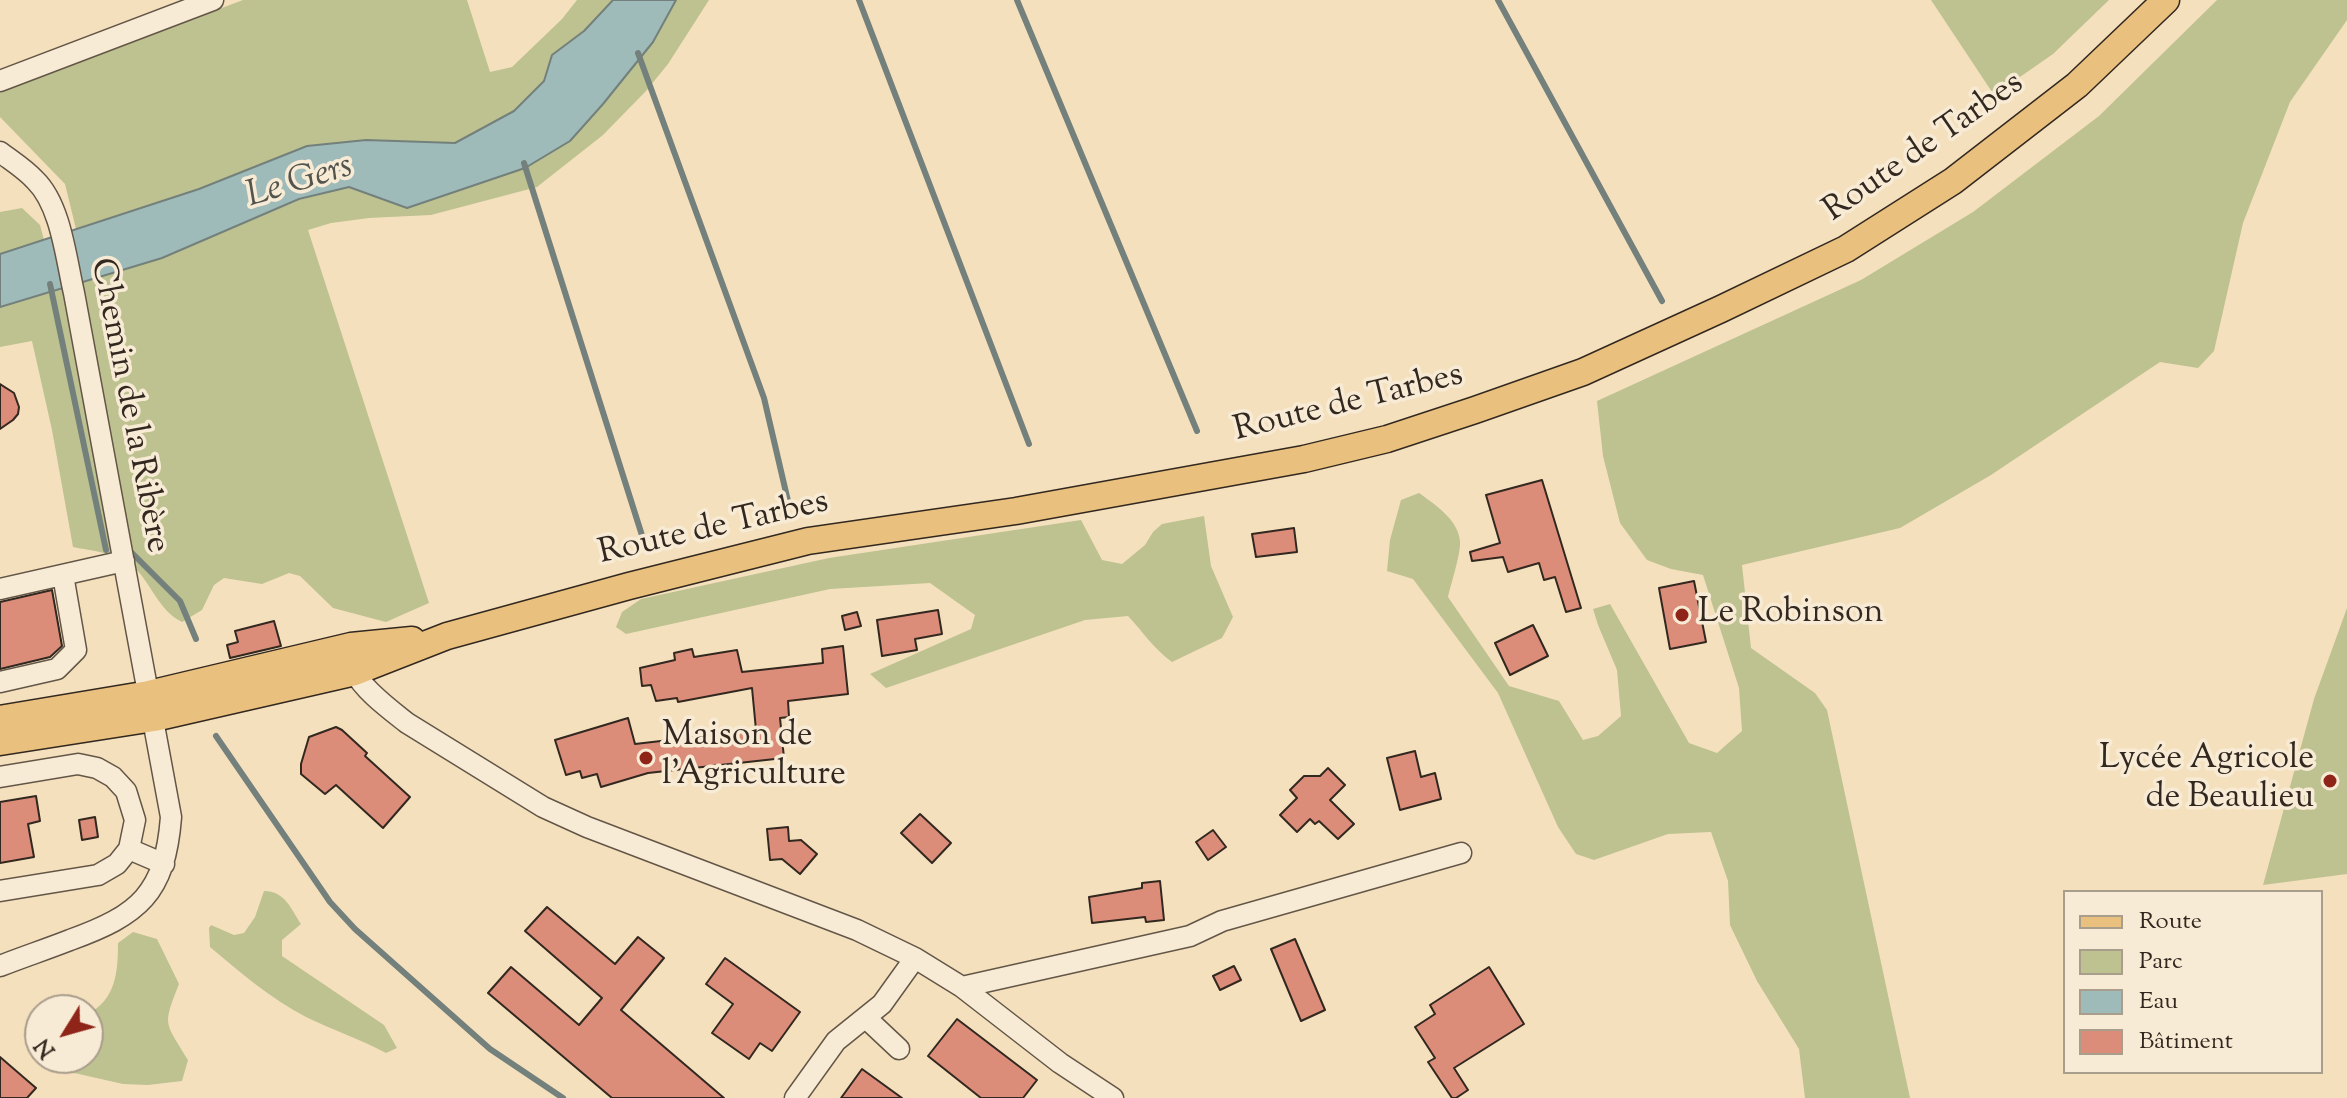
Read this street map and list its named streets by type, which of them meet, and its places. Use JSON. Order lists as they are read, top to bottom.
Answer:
{
  "streets": {
    "main road": ["Route de Tarbes"],
    "street": ["Chemin de la Ribère"]
  },
  "crossings": [
    ["Route de Tarbes", "Chemin de la Ribère"]
  ],
  "water": ["Le Gers"],
  "places": ["Le Robinson", "Maison de l'Agriculture", "Lycée Agricole de Beaulieu"],
  "legend": [
    "Route",
    "Parc",
    "Eau",
    "Bâtiment"
  ],
  "north": "bottom left"
}
